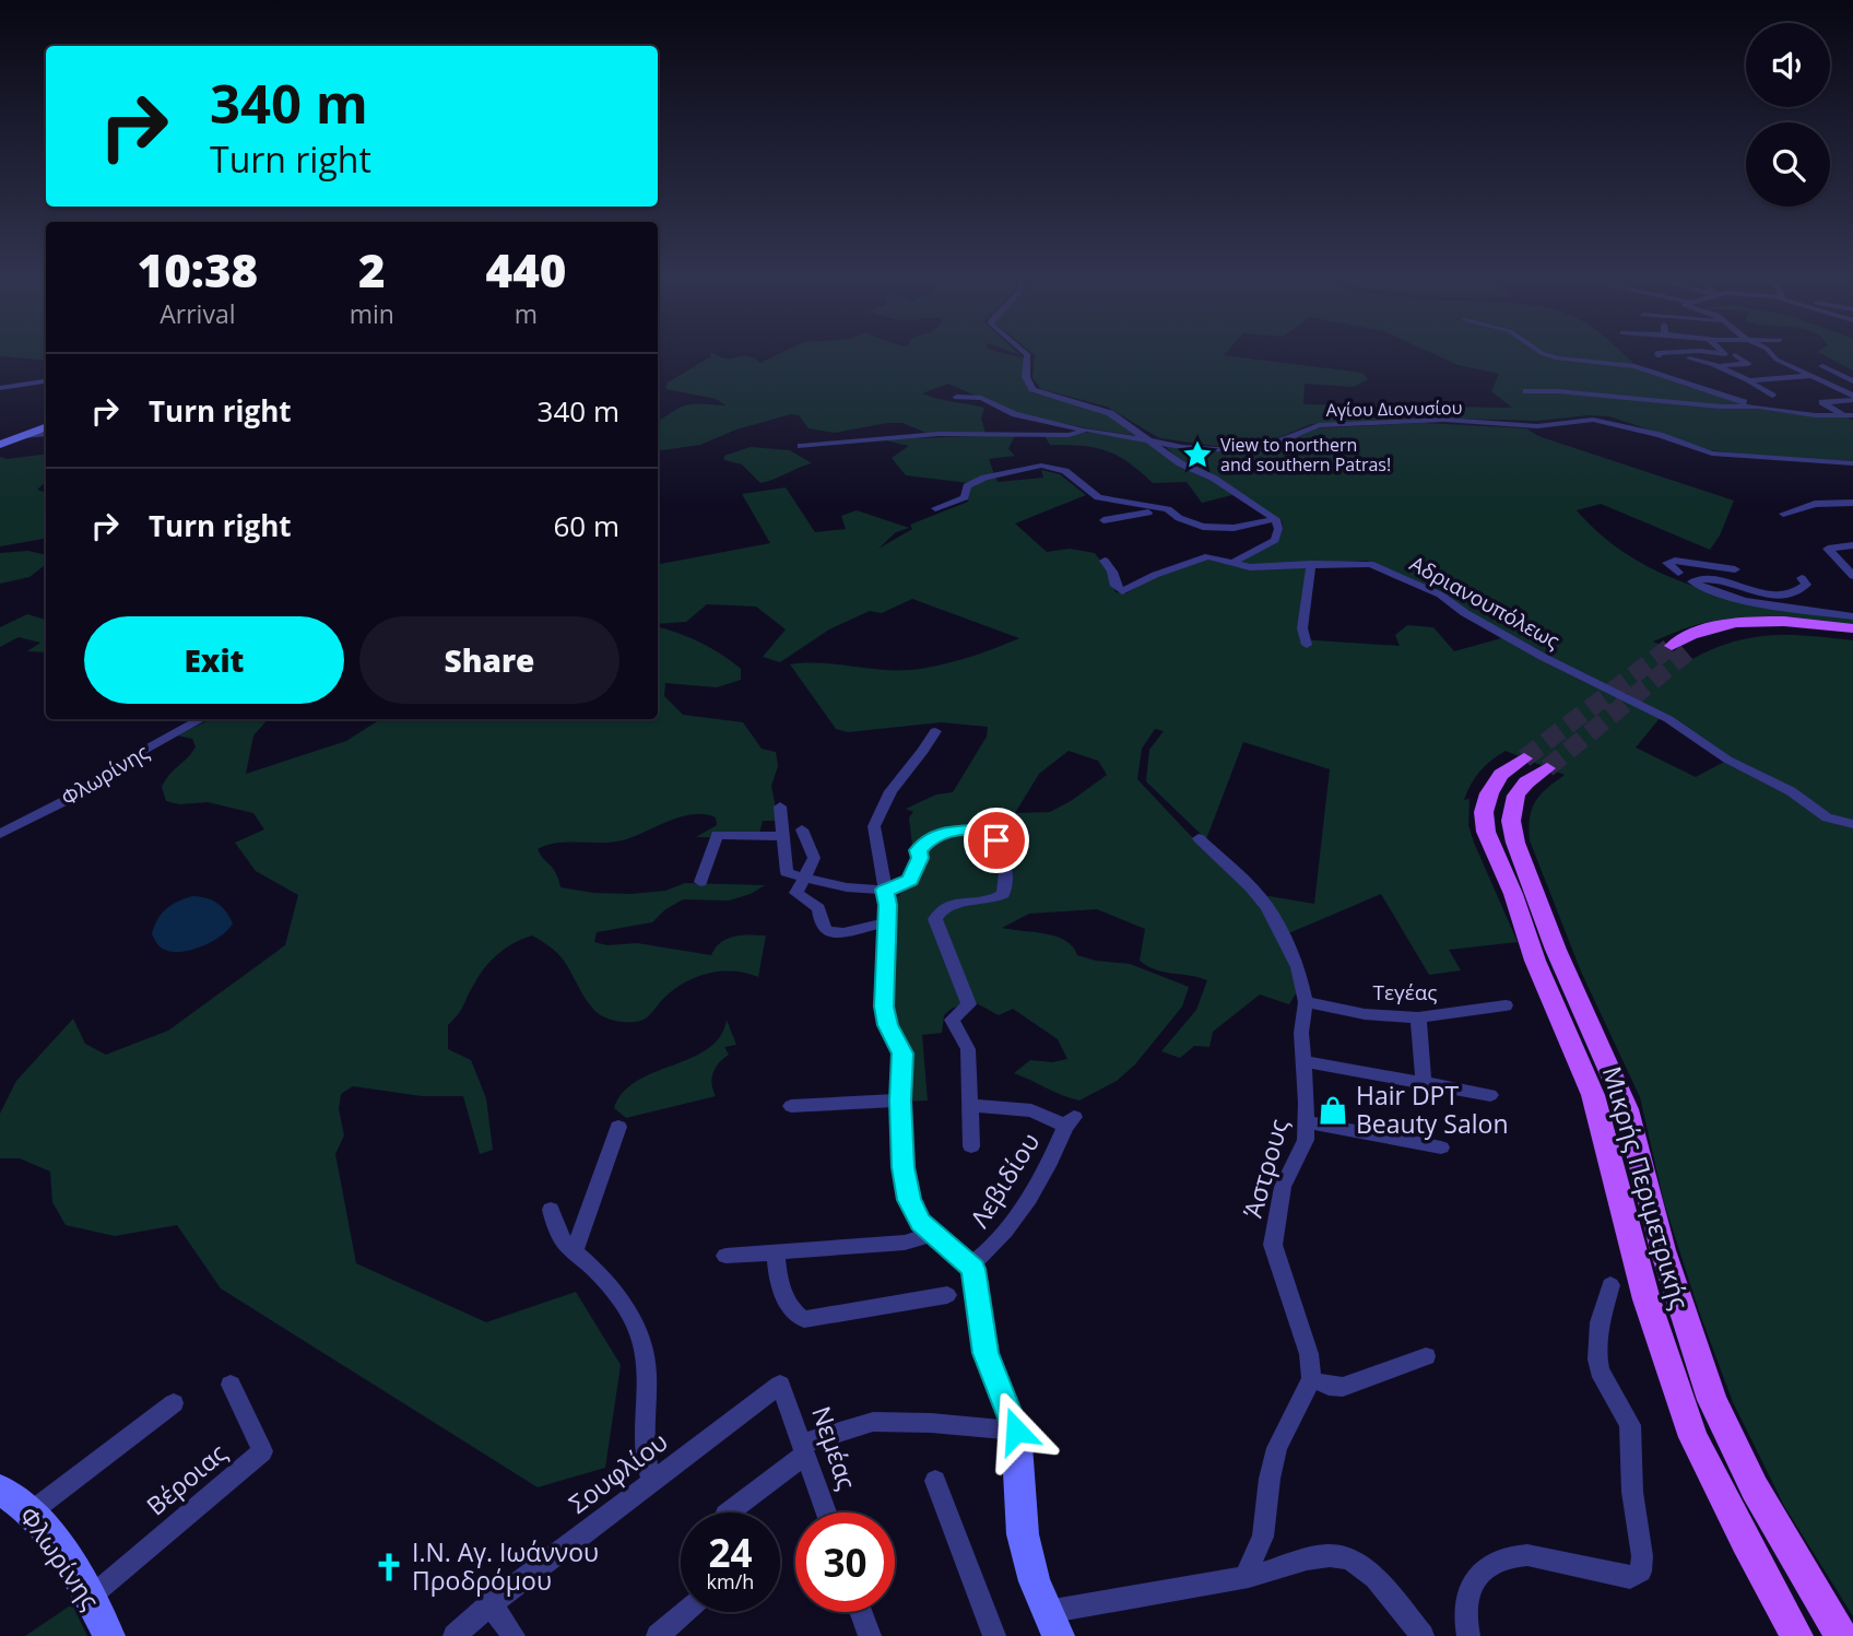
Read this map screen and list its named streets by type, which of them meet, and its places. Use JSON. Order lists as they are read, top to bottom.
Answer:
{
  "streets": {
    "main road": ["Μικρής Περιμετρικής"],
    "street": [
      "Αγίου Διονυσίου",
      "Αδριανουπόλεως",
      "Φλωρίνης",
      "Τεγέας",
      "Άστρους",
      "Λεβιδίου",
      "Νεμέας",
      "Σουφλίου",
      "Βέροιας"
    ]
  },
  "crossings": [
    ["Φλωρίνης", "Βέροιας"],
    ["Τεγέας", "Άστρους"],
    ["Νεμέας", "Σουφλίου"]
  ],
  "places": {
    "place": ["View to northern and southern Patras!"],
    "shop": ["Hair DPT Beauty Salon"],
    "church": ["Ι.Ν. Αγ. Ιωάννου Προδρόμου"]
  },
  "page": {
    "turn": ["340 m", "Turn right"],
    "eta": [
      "10:38",
      "Arrival",
      "2",
      "min",
      "440",
      "m"
    ],
    "list": [
      {
        "name": "Turn right",
        "value": "340 m"
      },
      {
        "name": "Turn right",
        "value": "60 m"
      }
    ],
    "buttons": ["Exit", "Share"],
    "speed": "24 km/h",
    "limit": "30"
  }
}
